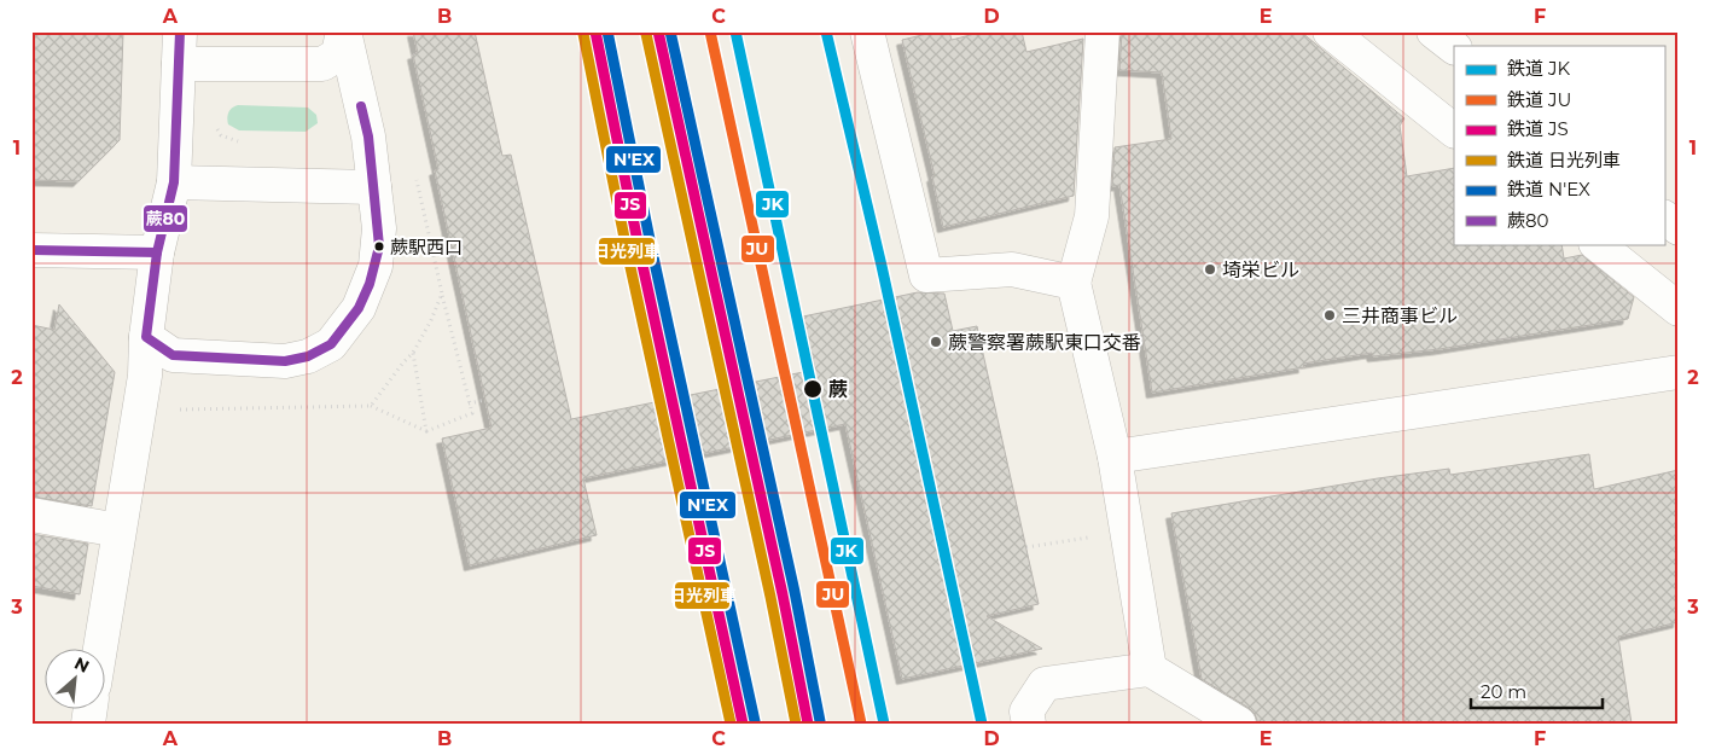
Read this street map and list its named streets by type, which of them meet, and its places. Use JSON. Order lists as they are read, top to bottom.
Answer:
{
  "places": [
    "蕨駅西口",
    "埼栄ビル",
    "三井商事ビル",
    "蕨警察署蕨駅東口交番",
    "蕨"
  ],
  "lines": [
    "rail line JK",
    "rail line JU",
    "rail line JS",
    "rail line N'EX",
    "transit line 蕨80",
    "rail line 日光列車"
  ],
  "legend": [
    "鉄道 JK",
    "鉄道 JU",
    "鉄道 JS",
    "鉄道 日光列車",
    "鉄道 N'EX",
    "蕨80"
  ],
  "scale_bar": "20 m",
  "north": "top right",
  "grid": {
    "columns": [
      "A",
      "B",
      "C",
      "D",
      "E",
      "F"
    ],
    "rows": ["1", "2", "3"]
  }
}
